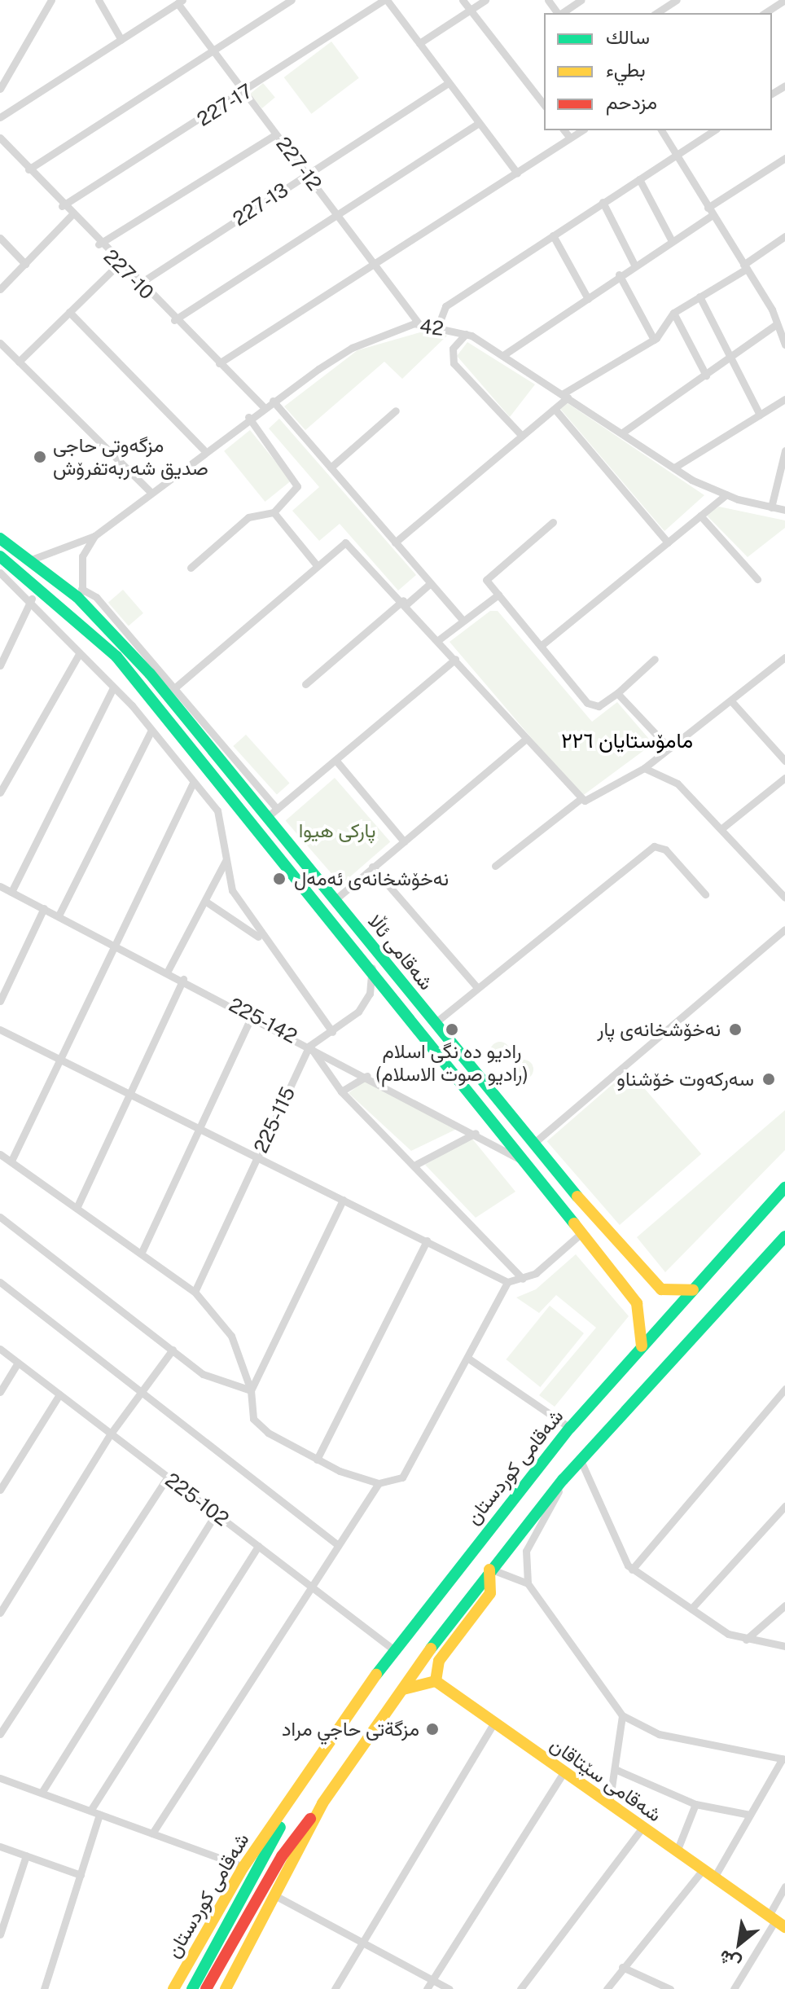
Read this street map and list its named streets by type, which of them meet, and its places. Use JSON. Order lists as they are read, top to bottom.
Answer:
{
  "streets": {
    "main road": ["شه‌قامی ئاڵا", "شەقامی کوردستان", "شەقامی سێتاقان"],
    "street": [
      "227-17",
      "227-12",
      "227-13",
      "227-10",
      "42",
      "225-142",
      "225-115",
      "225-102"
    ]
  },
  "crossings": [
    ["227-17", "227-12"],
    ["227-17", "227-10"],
    ["227-12", "227-13"],
    ["227-12", "42"],
    ["227-13", "227-10"],
    ["227-10", "42"],
    ["شه‌قامی ئاڵا", "225-142"],
    ["شه‌قامی ئاڵا", "شەقامی کوردستان"],
    ["225-142", "225-115"],
    ["شەقامی کوردستان", "225-102"]
  ],
  "districts": ["مامۆستایان ٢٢٦"],
  "parks": ["پاركی هیوا"],
  "places": [
    "مزگەوتی حاجی صدیق شەربەتفرۆش",
    "نەخۆشخانەی ئەمەل",
    "راديو ده نگی اسلام (رادیو صوت الاسلام)",
    "نەخۆشخانەی پار",
    "سەرکەوت خۆشناو",
    "مزگةتی حاجي مراد"
  ],
  "legend": ["سالك", "بطيء", "مزدحم"],
  "north": "bottom left"
}
